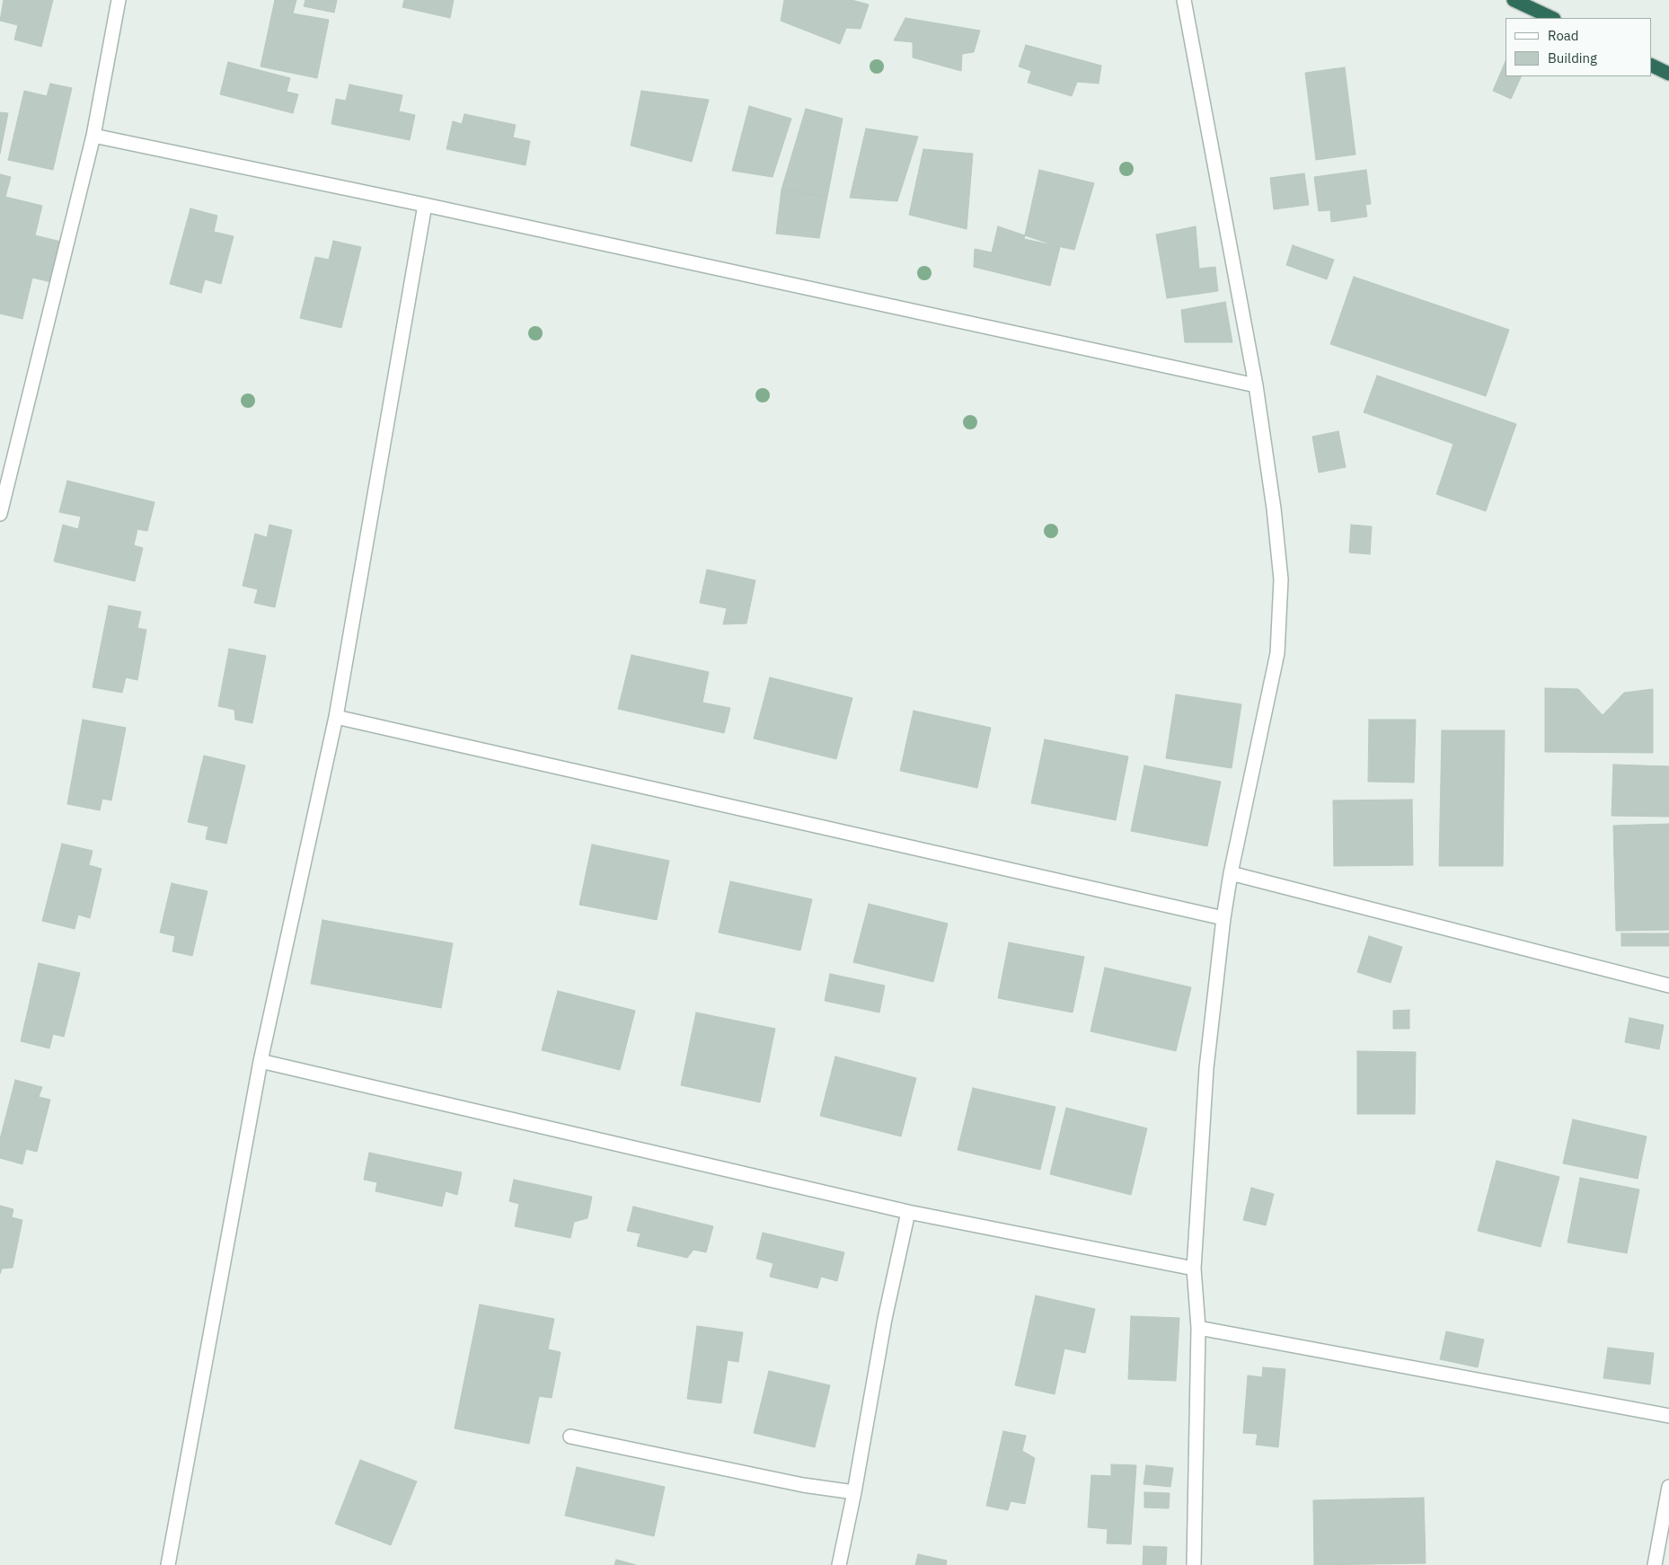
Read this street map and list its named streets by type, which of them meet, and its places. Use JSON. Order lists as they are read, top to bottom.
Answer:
{
  "legend": ["Road", "Building"]
}
